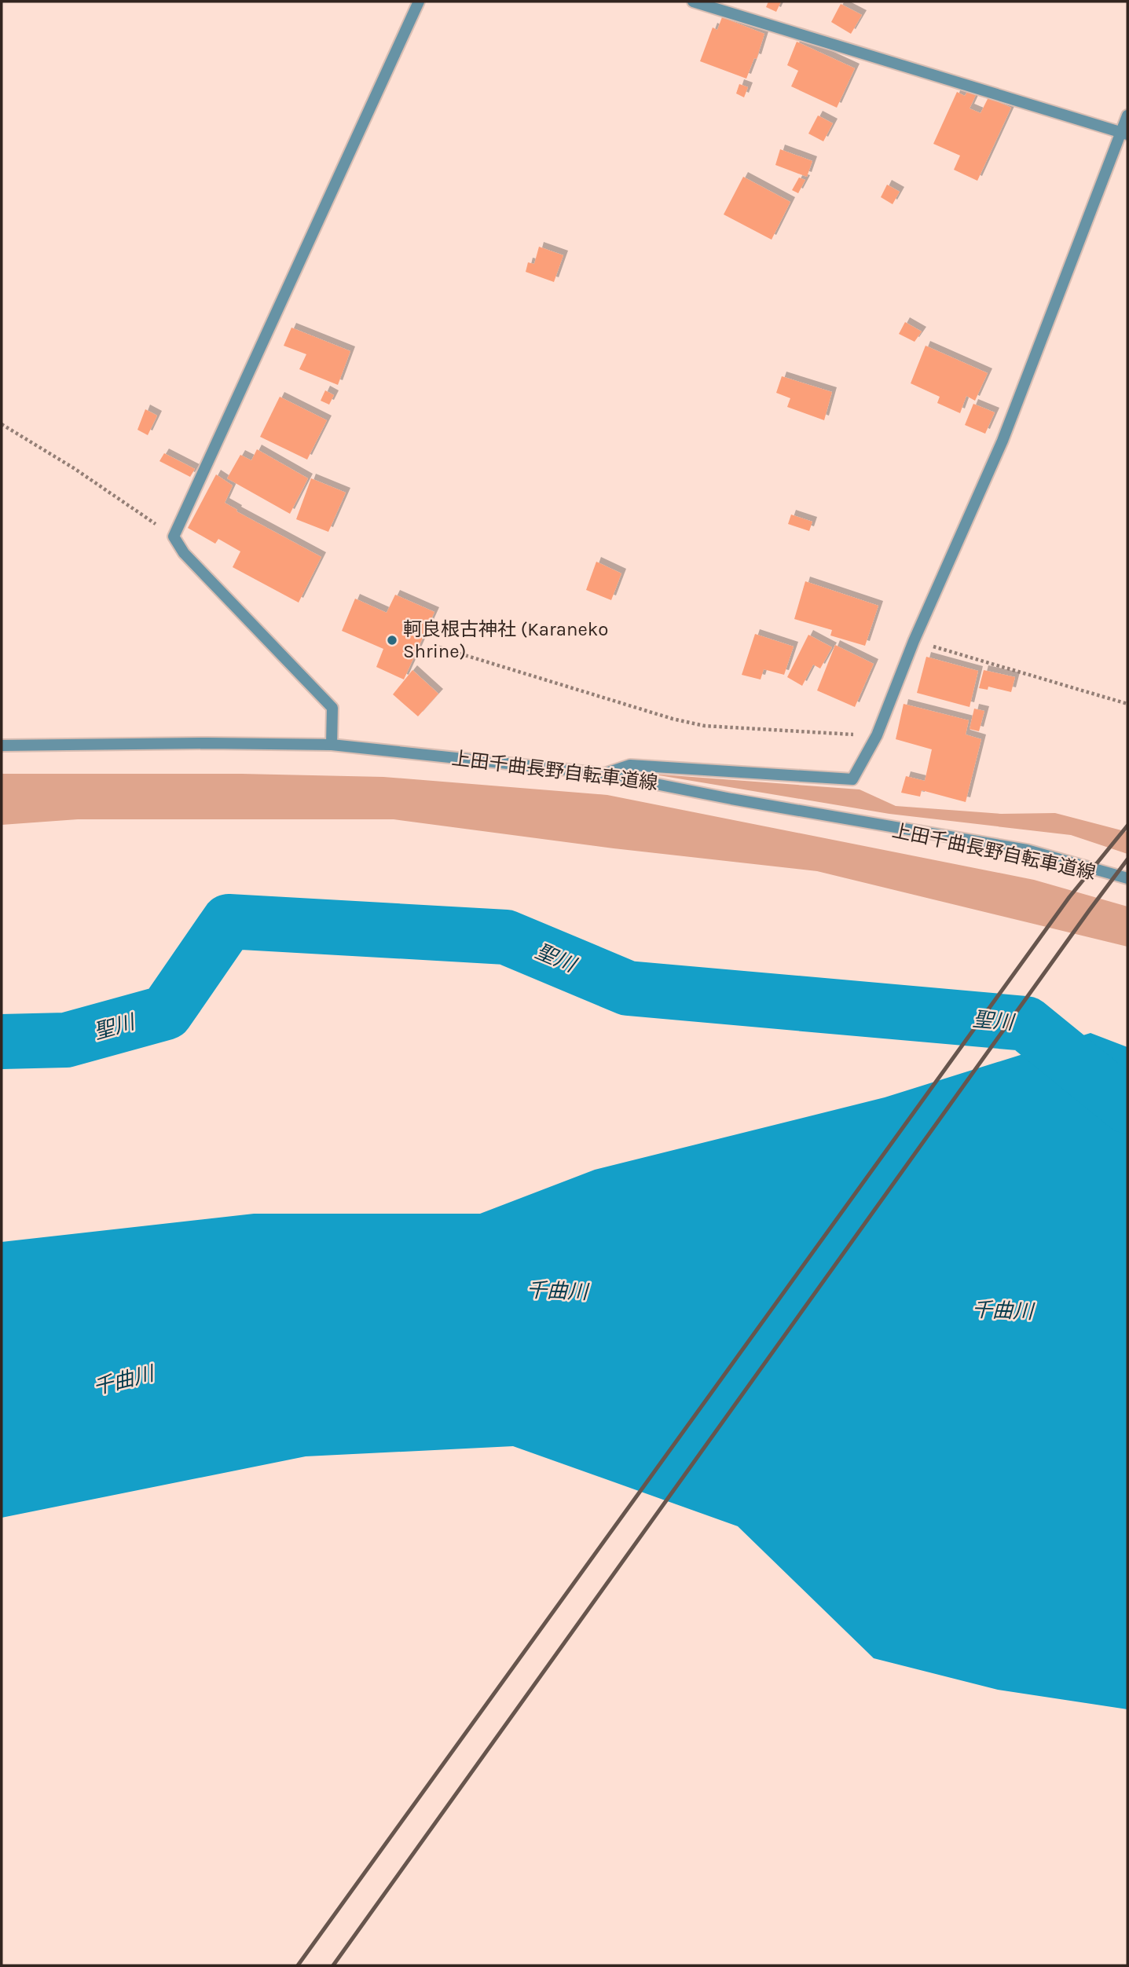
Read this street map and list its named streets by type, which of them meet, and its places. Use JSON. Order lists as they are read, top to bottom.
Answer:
{
  "water": ["聖川", "千曲川"],
  "places": ["軻良根古神社 (Karaneko Shrine)"]
}
